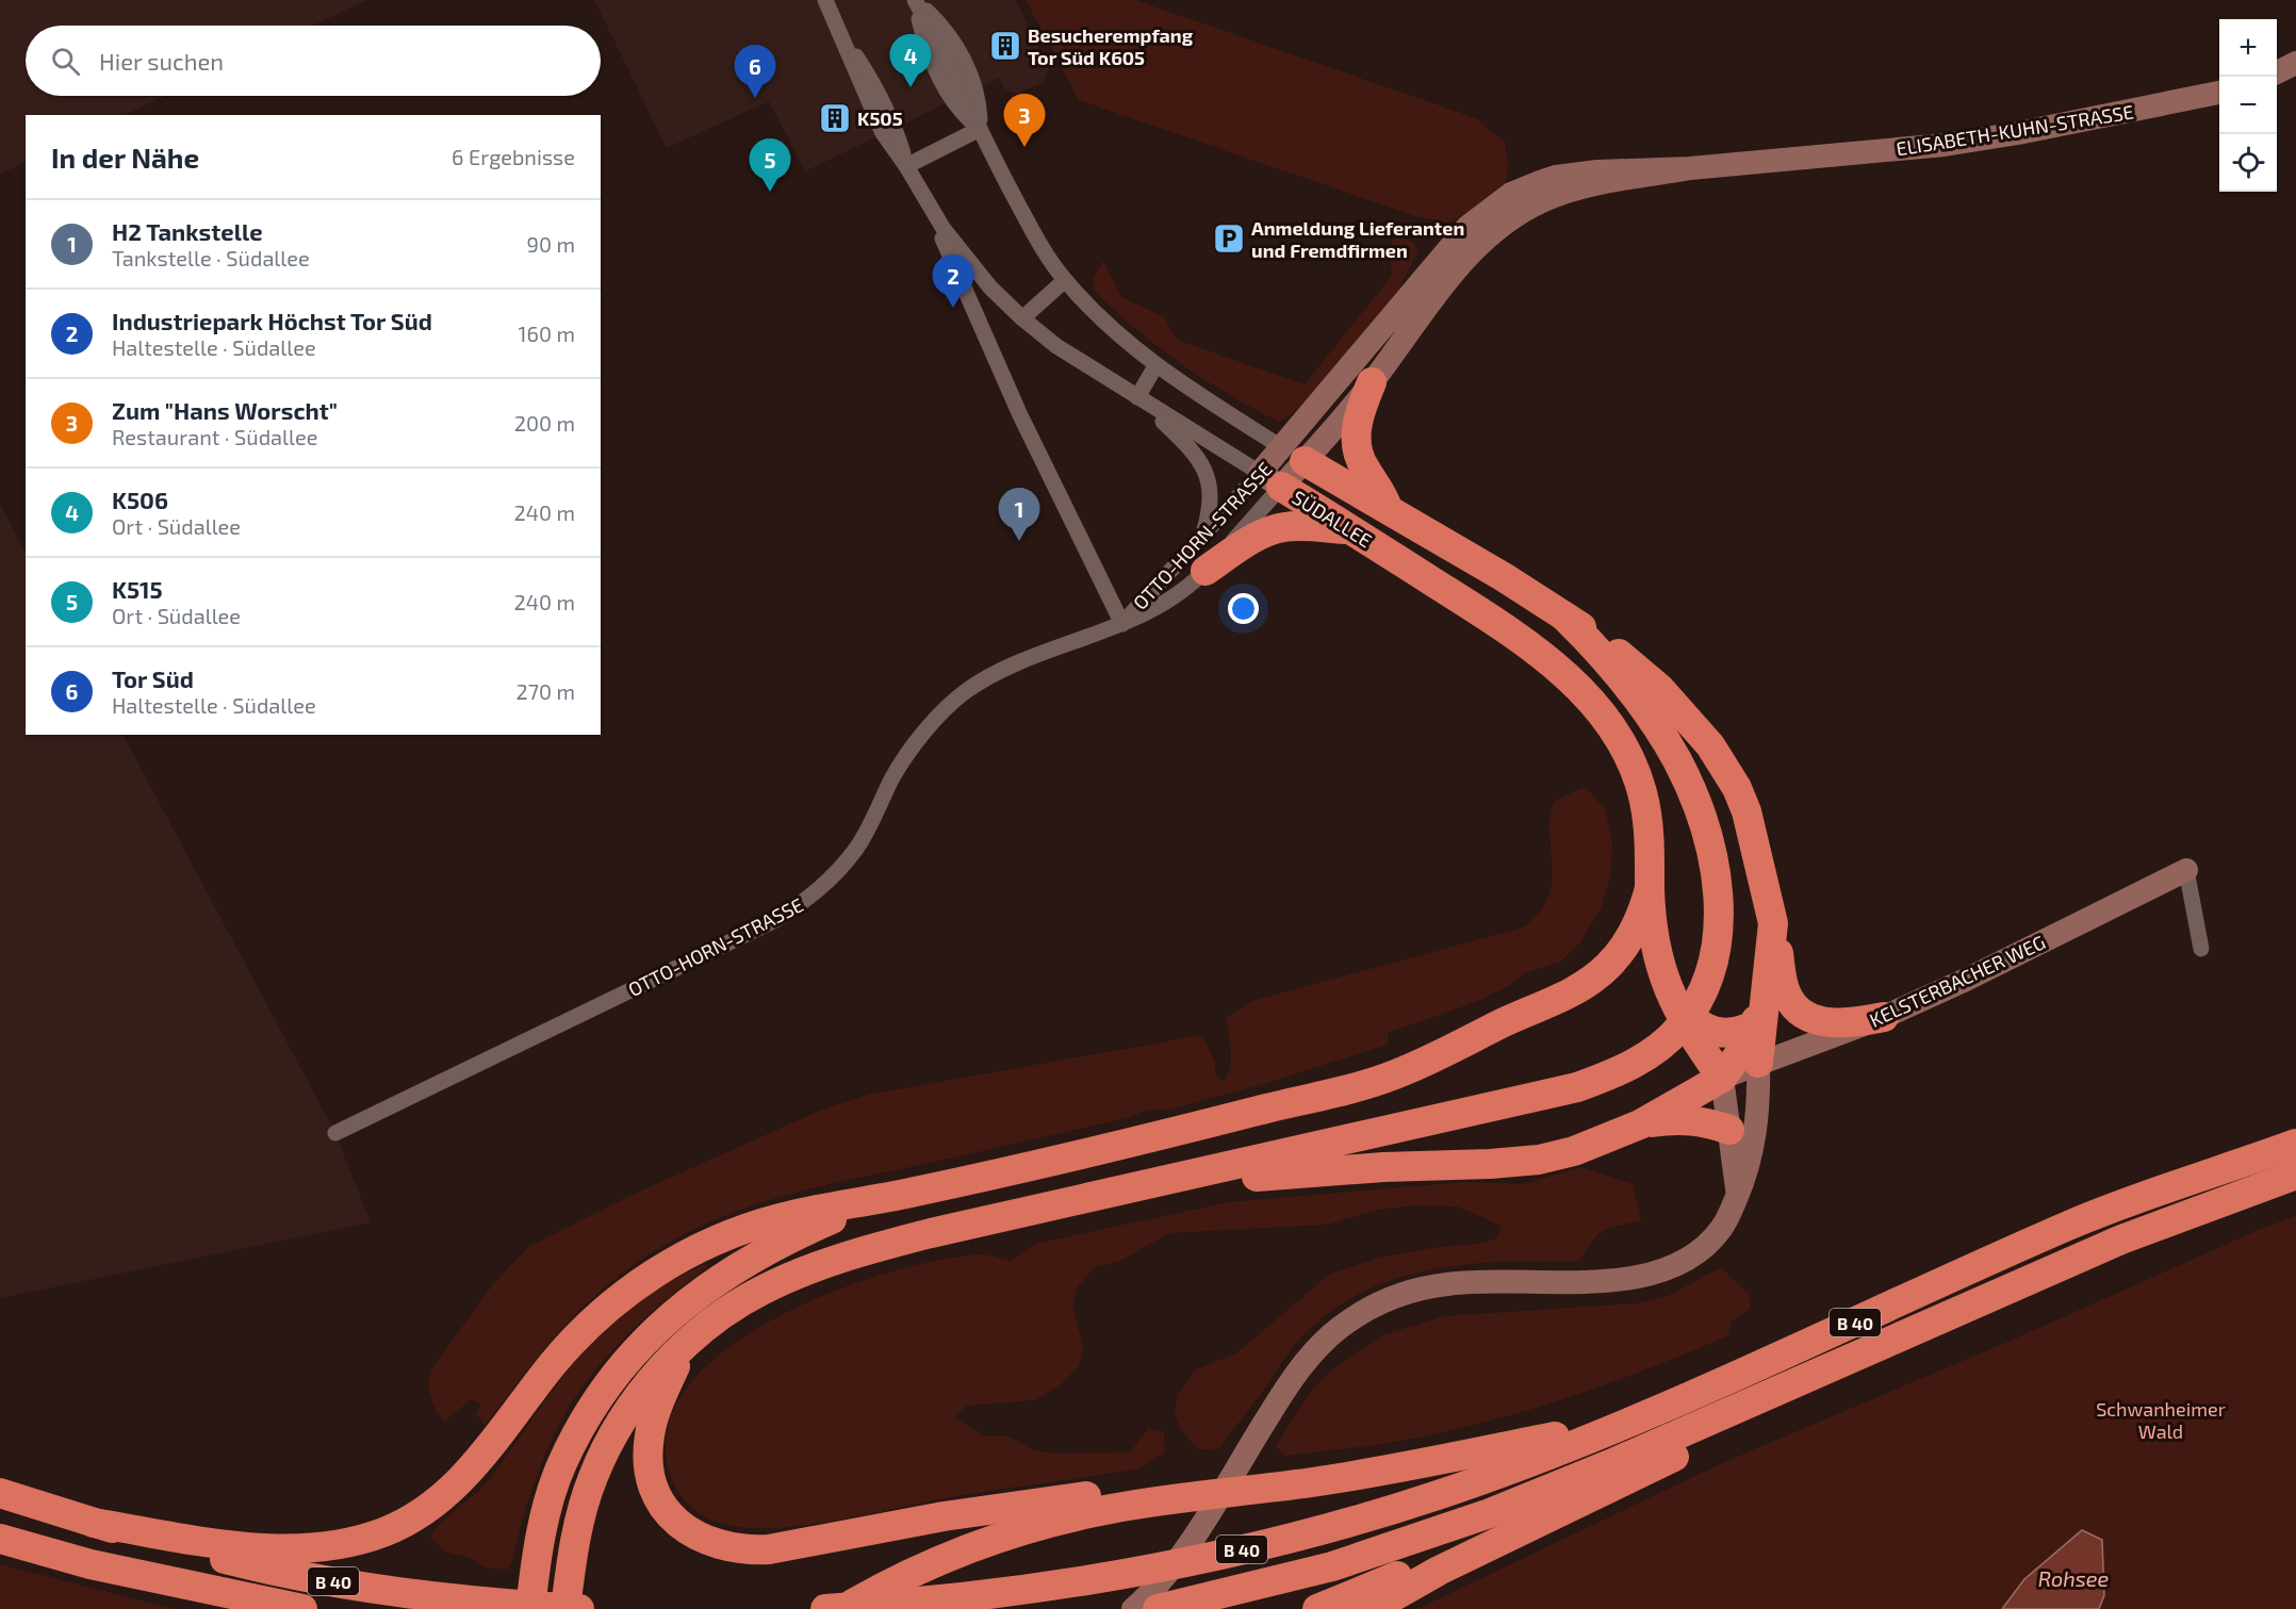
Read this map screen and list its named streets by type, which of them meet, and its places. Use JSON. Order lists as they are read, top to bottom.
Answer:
{
  "streets": {
    "highway": ["SÜDALLEE", "B 40"],
    "street": ["ELISABETH-KUHN-STRASSE", "OTTO-HORN-STRASSE", "KELSTERBACHER WEG"]
  },
  "crossings": [
    ["ELISABETH-KUHN-STRASSE", "SÜDALLEE"],
    ["ELISABETH-KUHN-STRASSE", "OTTO-HORN-STRASSE"],
    ["SÜDALLEE", "OTTO-HORN-STRASSE"]
  ],
  "water": ["Rohsee"],
  "parks": ["Schwanheimer Wald"],
  "places": {
    "building": ["Besucherempfang Tor Süd K605", "K505"],
    "parking": ["Anmeldung Lieferanten und Fremdfirmen"]
  },
  "page": {
    "map_buttons": ["+", "−"],
    "search": "Hier suchen",
    "pins": [
      "4",
      "6",
      "3",
      "5",
      "2",
      "1"
    ],
    "heading": ["In der Nähe", "6 Ergebnisse"],
    "list": [
      {
        "mark": "1",
        "name": "H2 Tankstelle",
        "note": "Tankstelle · Südallee",
        "value": "90 m"
      },
      {
        "mark": "2",
        "name": "Industriepark Höchst Tor Süd",
        "note": "Haltestelle · Südallee",
        "value": "160 m"
      },
      {
        "mark": "3",
        "name": "Zum \"Hans Worscht\"",
        "note": "Restaurant · Südallee",
        "value": "200 m"
      },
      {
        "mark": "4",
        "name": "K506",
        "note": "Ort · Südallee",
        "value": "240 m"
      },
      {
        "mark": "5",
        "name": "K515",
        "note": "Ort · Südallee",
        "value": "240 m"
      },
      {
        "mark": "6",
        "name": "Tor Süd",
        "note": "Haltestelle · Südallee",
        "value": "270 m"
      }
    ]
  }
}
